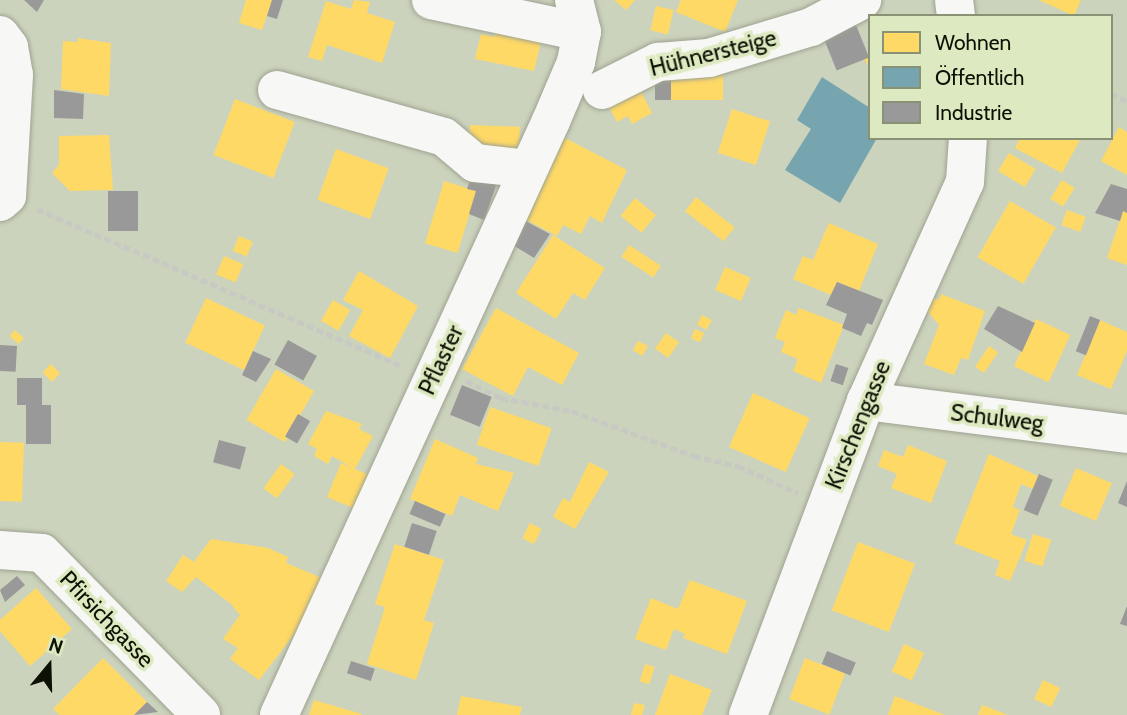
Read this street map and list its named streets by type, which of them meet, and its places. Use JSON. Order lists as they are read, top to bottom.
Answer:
{
  "streets": {
    "street": [
      "Hühnersteige",
      "Pflaster",
      "Schulweg",
      "Kirschengasse",
      "Pfirsichgasse"
    ]
  },
  "crossings": [
    ["Schulweg", "Kirschengasse"]
  ],
  "legend": ["Wohnen", "Öffentlich", "Industrie"],
  "north": "top"
}
